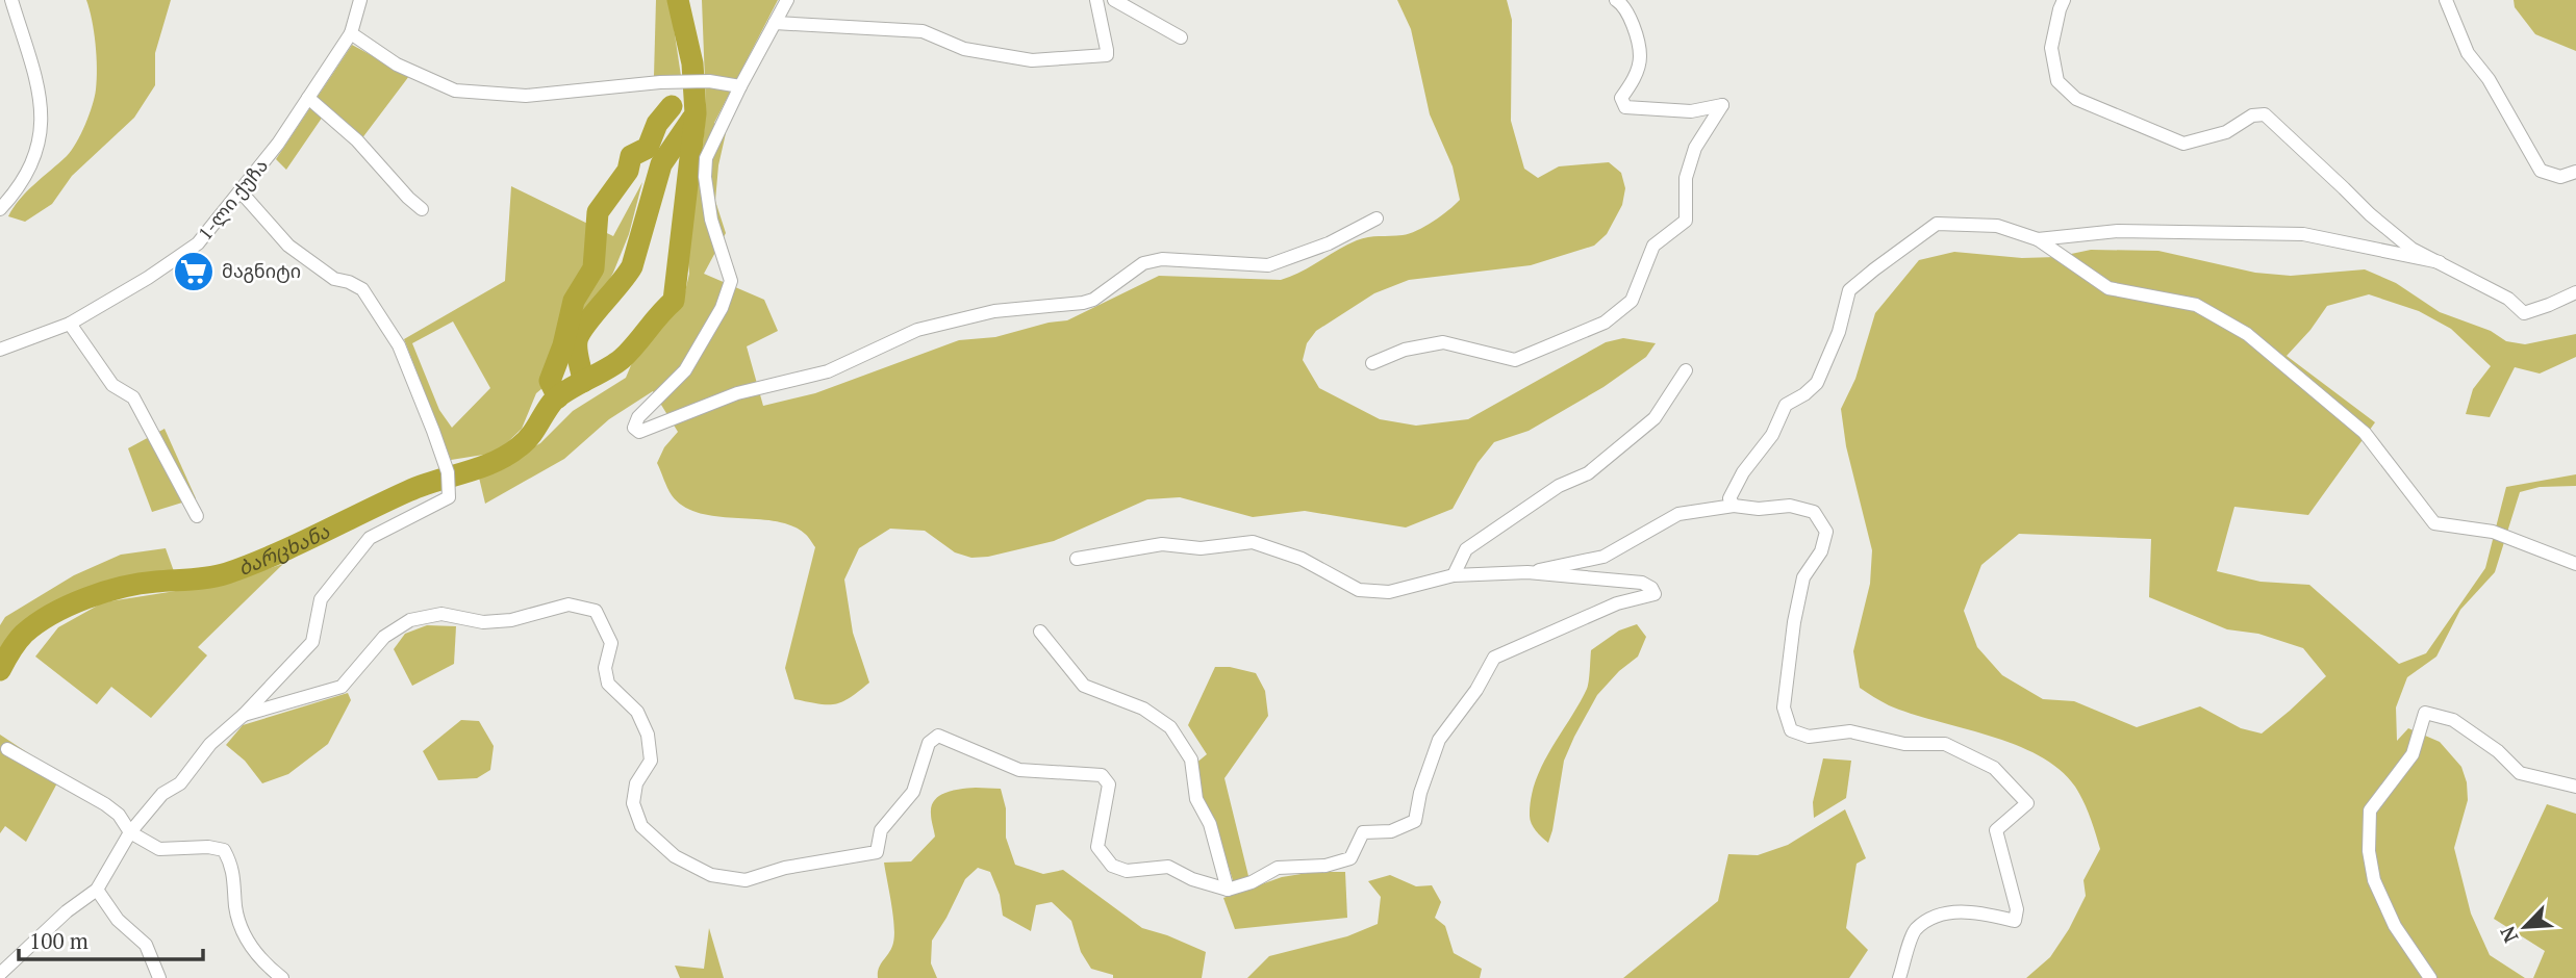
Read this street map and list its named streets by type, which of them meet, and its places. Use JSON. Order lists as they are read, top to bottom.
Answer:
{
  "streets": {
    "street": ["1-ლი ქუჩა"]
  },
  "water": ["ბარცხანა"],
  "places": {
    "supermarket": ["მაგნიტი"]
  },
  "scale_bar": "100 m",
  "north": "bottom left"
}
